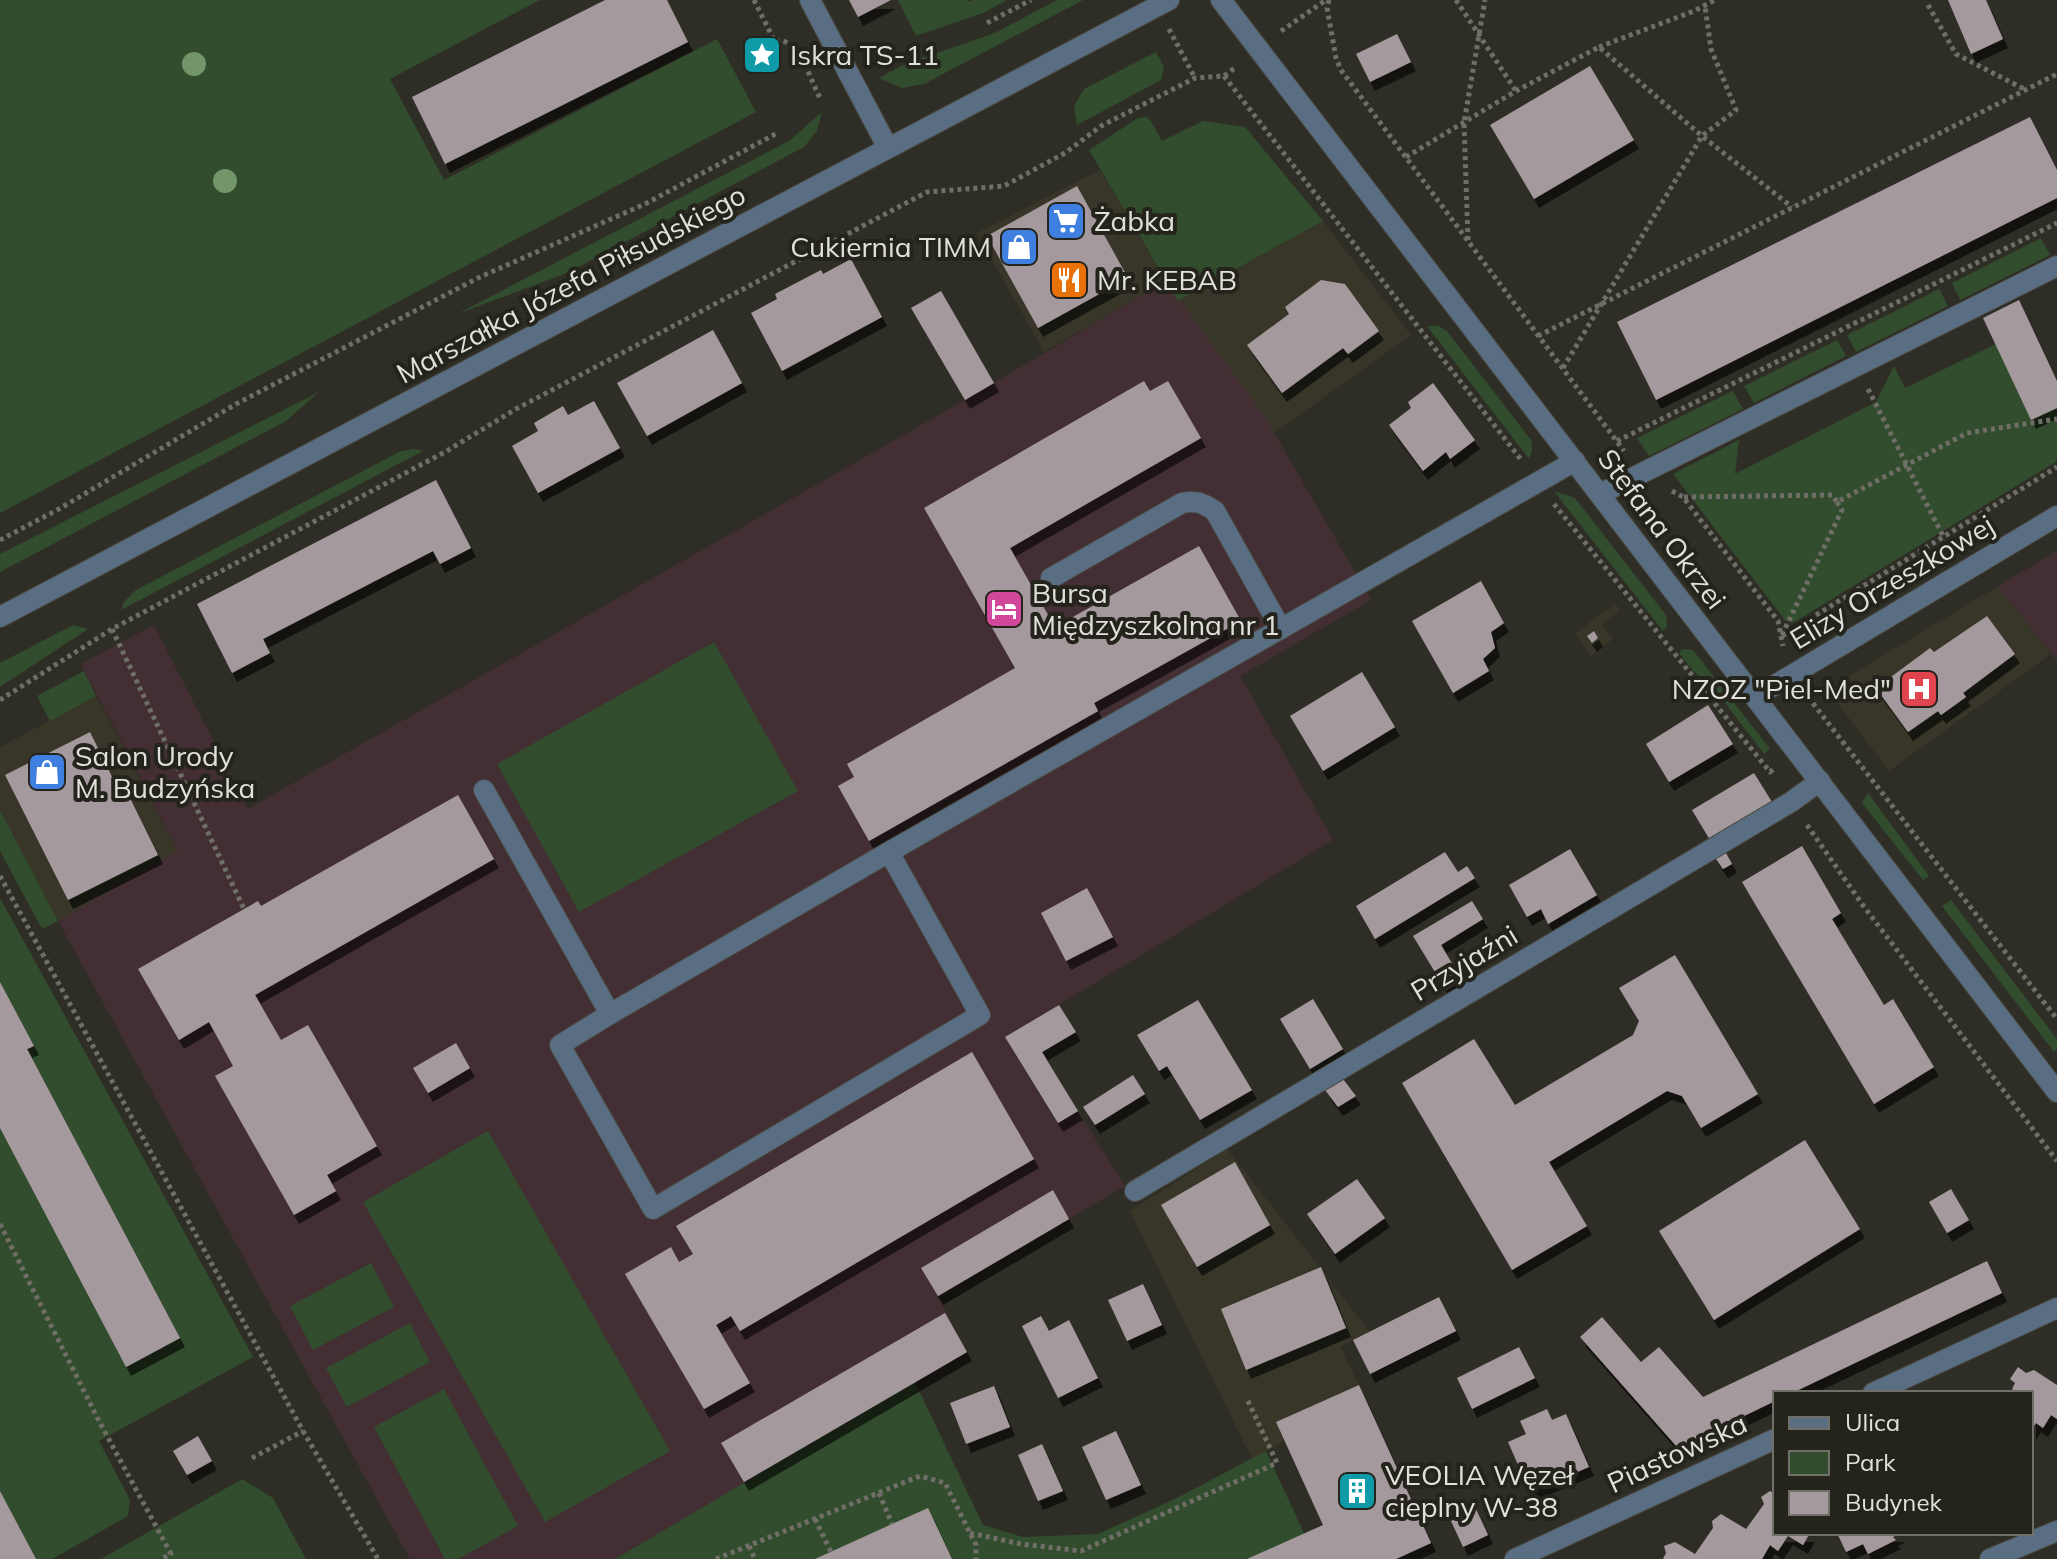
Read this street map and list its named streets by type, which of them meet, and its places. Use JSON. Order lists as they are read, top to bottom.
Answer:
{
  "streets": {
    "street": [
      "Marszałka Józefa Piłsudskiego",
      "Stefana Okrzei",
      "Elizy Orzeszkowej",
      "Przyjaźni",
      "Piastowska"
    ]
  },
  "crossings": [
    ["Stefana Okrzei", "Elizy Orzeszkowej"],
    ["Stefana Okrzei", "Przyjaźni"]
  ],
  "places": {
    "place": ["Iskra TS-11"],
    "supermarket": ["Żabka"],
    "shop": ["Cukiernia TIMM", "Salon Urody M. Budzyńska"],
    "restaurant": ["Mr. KEBAB"],
    "hotel": ["Bursa Międzyszkolna nr 1"],
    "hospital": ["NZOZ \"Piel-Med\""],
    "building": ["VEOLIA Węzeł cieplny W-38"]
  },
  "legend": ["Ulica", "Park", "Budynek"]
}
